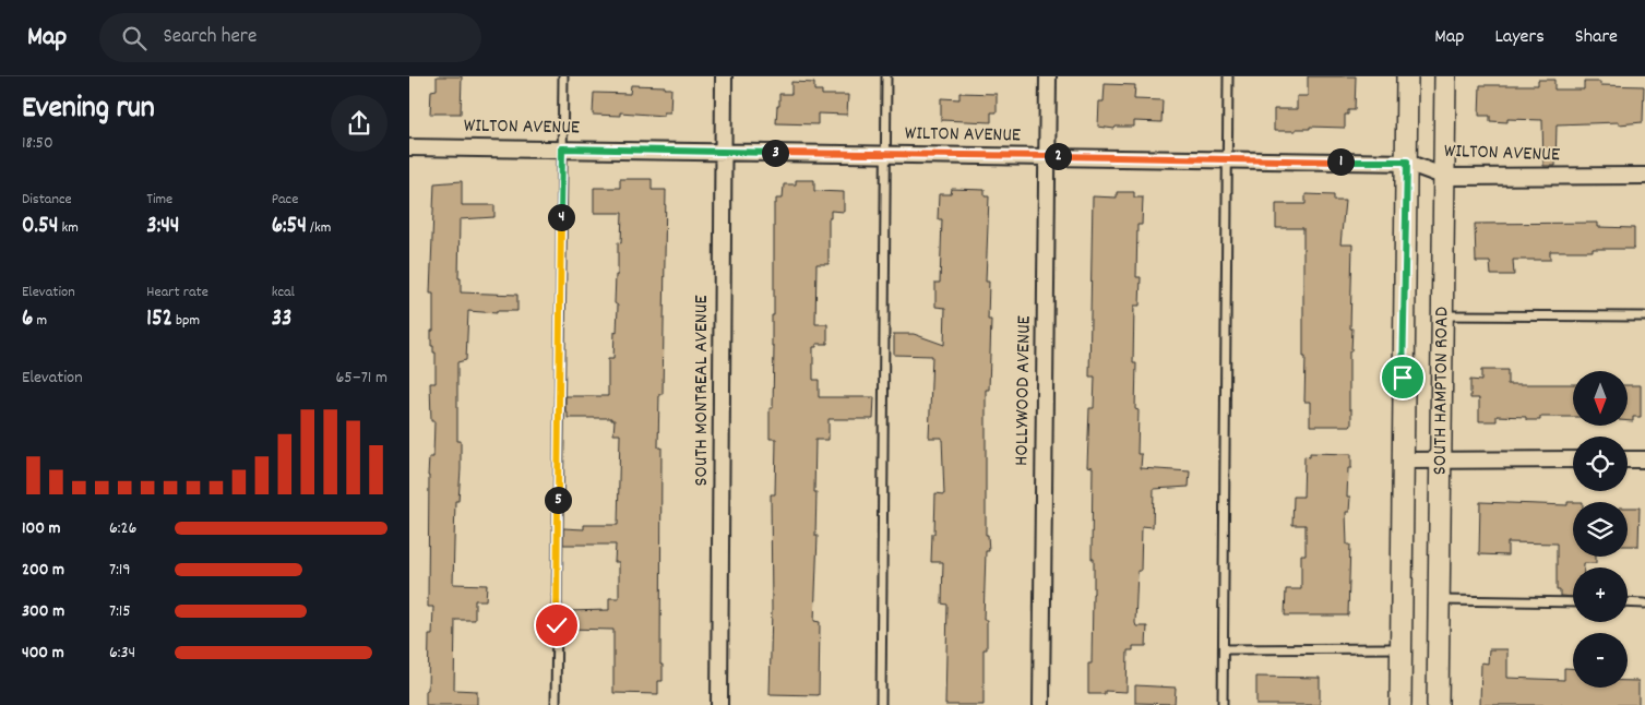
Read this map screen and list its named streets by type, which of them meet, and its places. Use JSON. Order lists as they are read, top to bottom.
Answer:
{
  "streets": {
    "main road": ["SOUTH HAMPTON ROAD"],
    "street": ["WILTON AVENUE", "SOUTH MONTREAL AVENUE", "HOLLYWOOD AVENUE"]
  },
  "crossings": [
    ["WILTON AVENUE", "SOUTH MONTREAL AVENUE"],
    ["WILTON AVENUE", "HOLLYWOOD AVENUE"],
    ["WILTON AVENUE", "SOUTH HAMPTON ROAD"]
  ],
  "north": "bottom",
  "page": {
    "header": "Map",
    "search": "Search here",
    "nav": ["Map", "Layers", "Share"],
    "heading": ["Evening run", "18:50"],
    "pins": [
      "3",
      "2",
      "1",
      "4",
      "5"
    ],
    "stats": [
      ["Distance", "0.54 km"],
      ["Time", "3:44"],
      ["Pace", "6:54 /km"],
      ["Elevation", "6 m"],
      ["Heart rate", "152 bpm"],
      ["kcal", "33"]
    ],
    "chart": ["Elevation", "65–71 m"],
    "map_buttons": ["+", "−"],
    "list": [
      {
        "name": "100 m",
        "note": "6:26"
      },
      {
        "name": "200 m",
        "note": "7:19"
      },
      {
        "name": "300 m",
        "note": "7:15"
      },
      {
        "name": "400 m",
        "note": "6:34"
      }
    ]
  }
}
